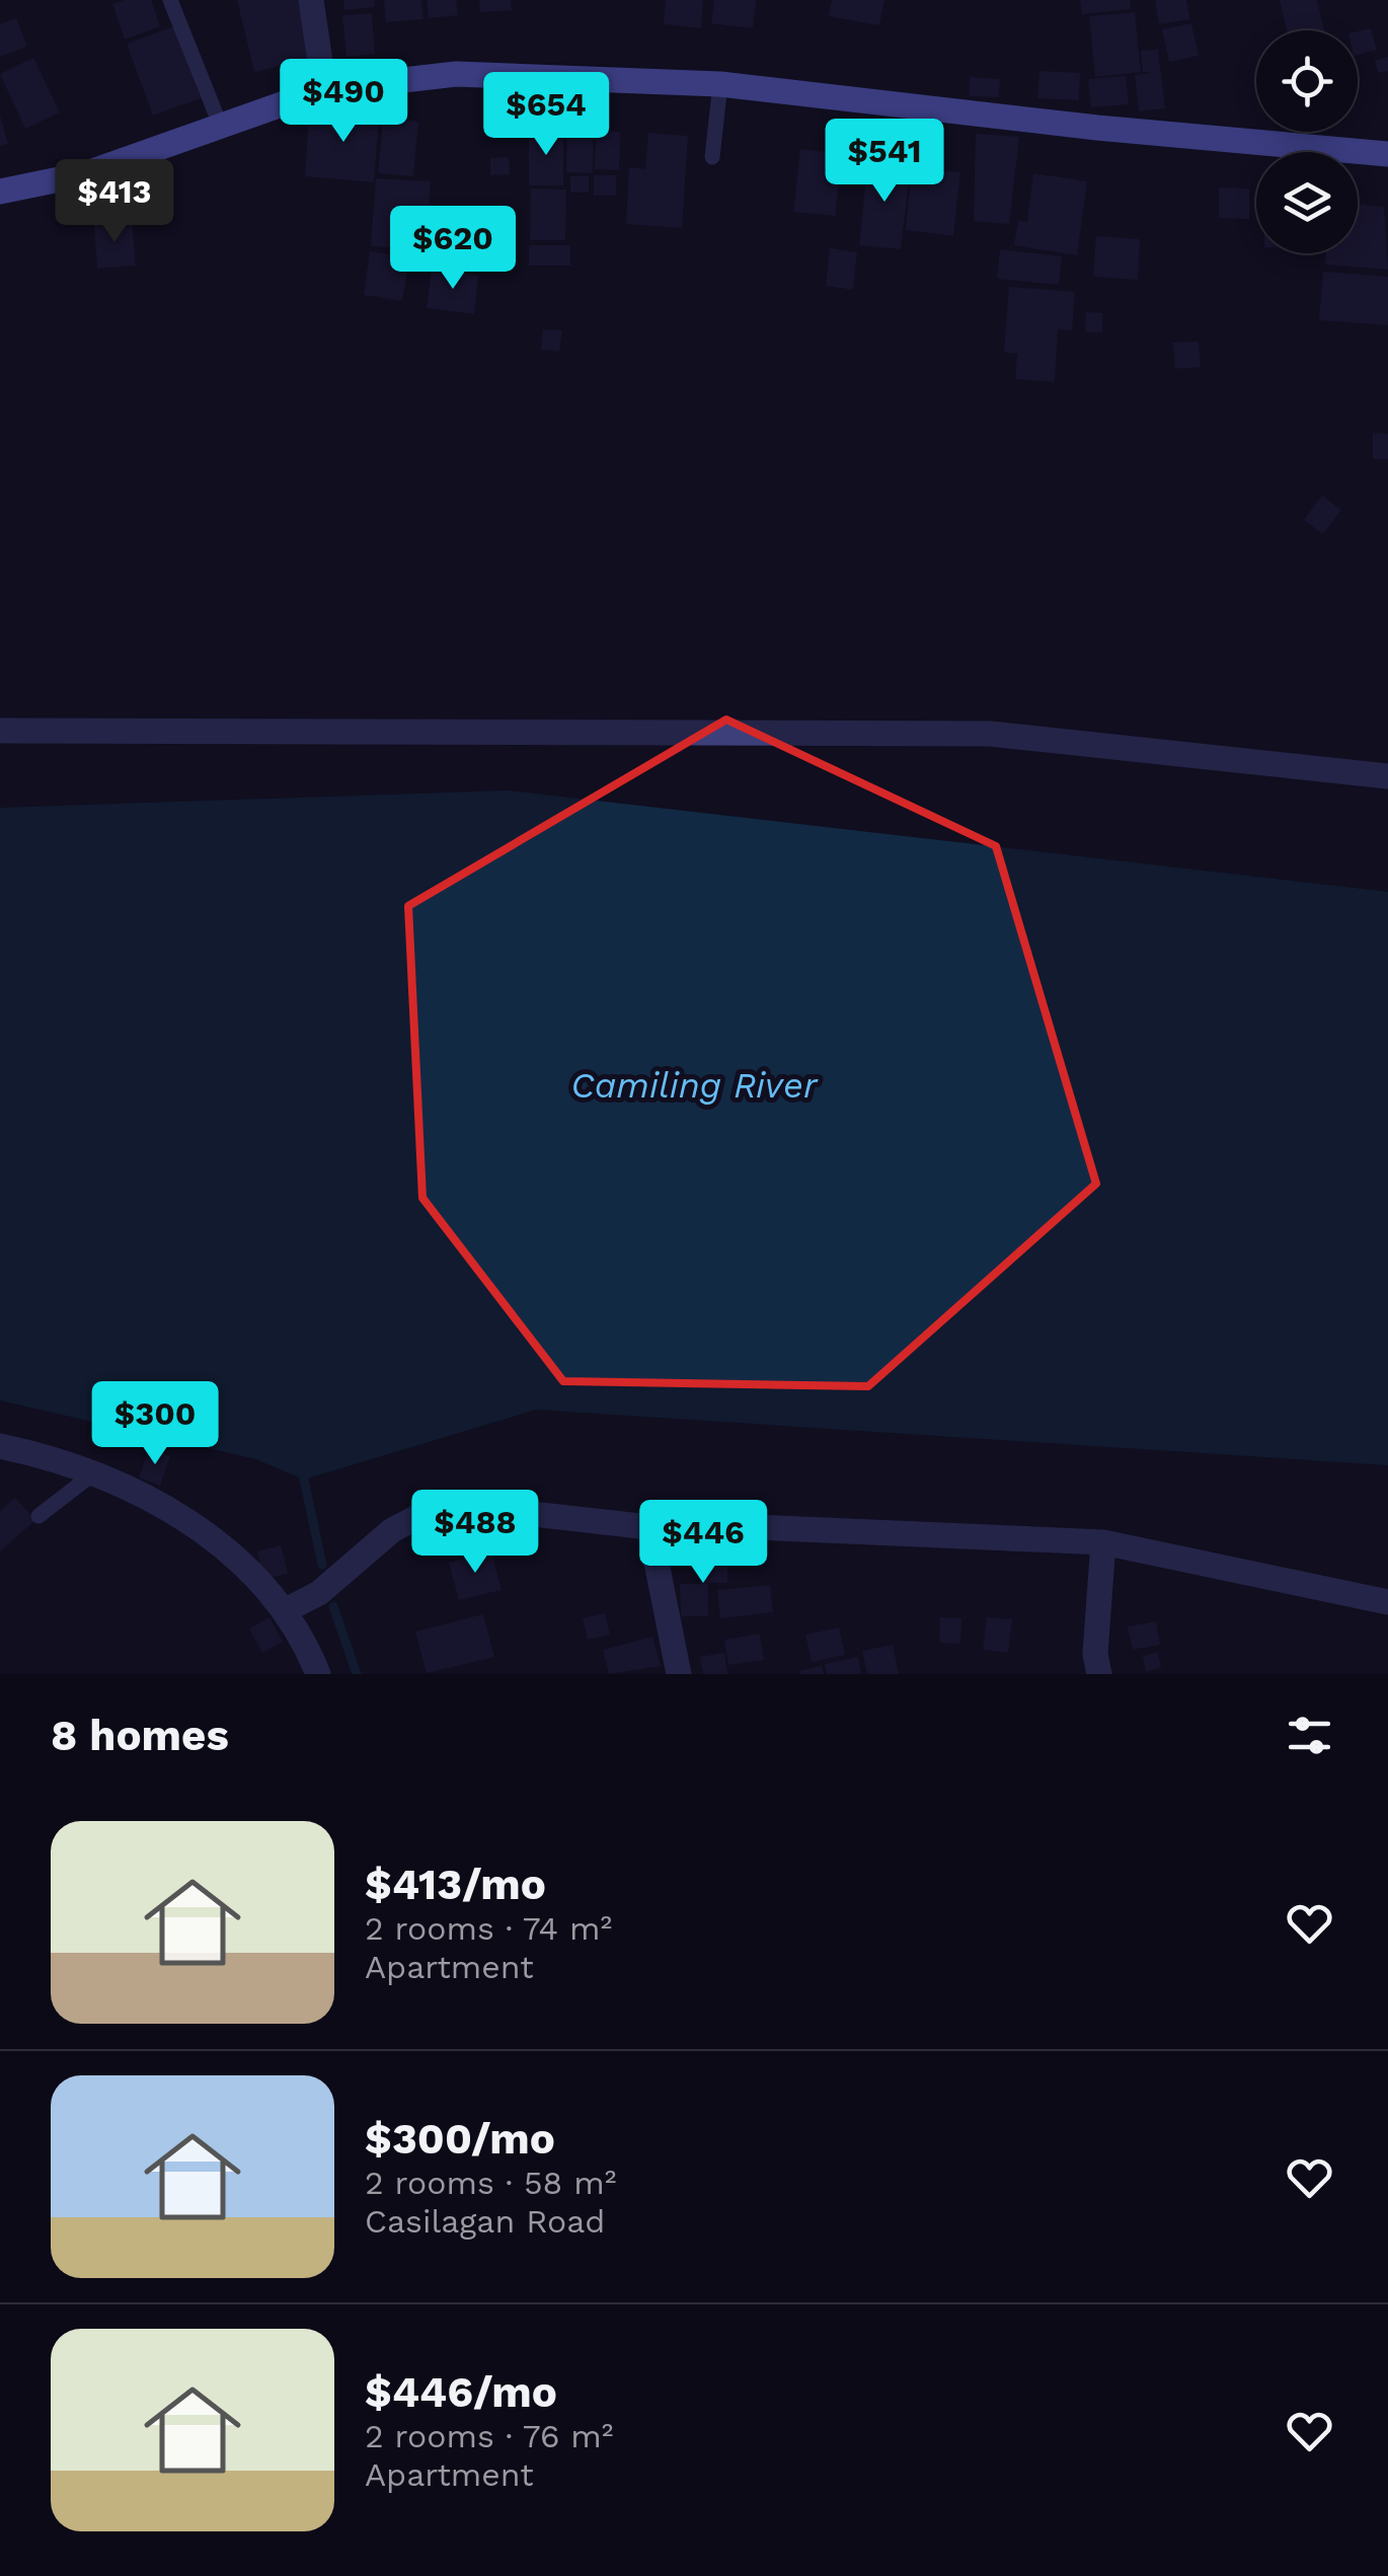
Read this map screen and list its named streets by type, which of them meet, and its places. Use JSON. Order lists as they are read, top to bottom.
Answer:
{
  "water": ["Camiling River"],
  "page": {
    "price": [
      "$490",
      "$654",
      "$541",
      "$413",
      "$620",
      "$300",
      "$488",
      "$446"
    ],
    "heading": "8 homes",
    "list": [
      {
        "name": "$413/mo",
        "note": "2 rooms · 74 m² · Apartment"
      },
      {
        "name": "$300/mo",
        "note": "2 rooms · 58 m² · Casilagan Road"
      },
      {
        "name": "$446/mo",
        "note": "2 rooms · 76 m² · Apartment"
      }
    ]
  }
}
